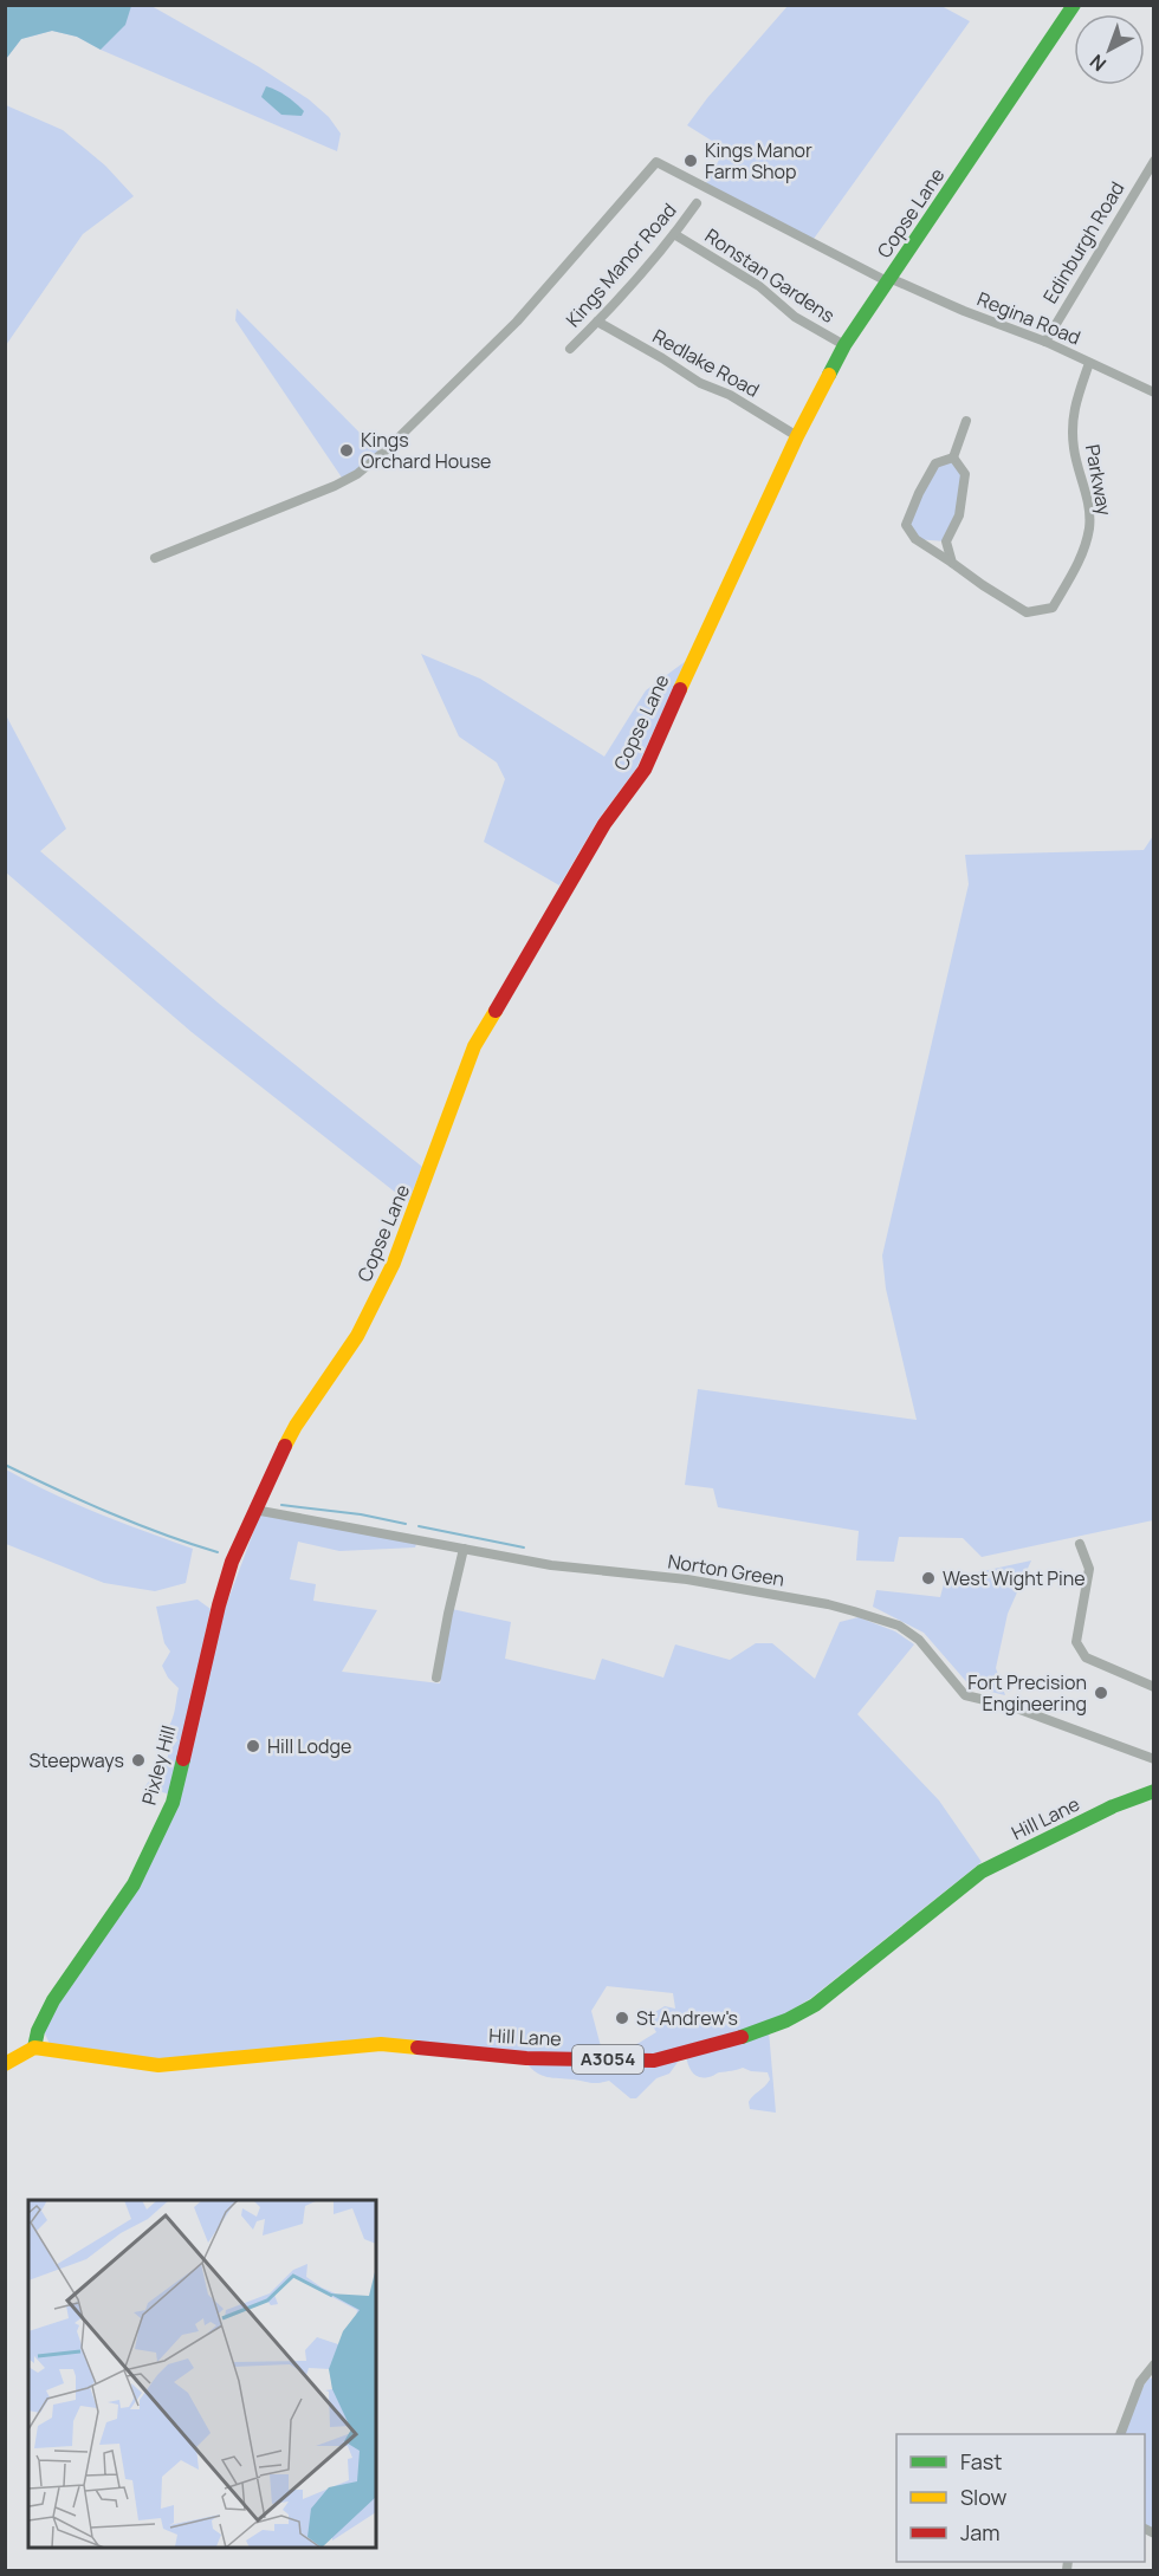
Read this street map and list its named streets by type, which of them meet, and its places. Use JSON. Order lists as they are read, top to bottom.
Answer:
{
  "streets": {
    "street": [
      "Copse Lane",
      "Edinburgh Road",
      "Kings Manor Road",
      "Ronstan Gardens",
      "Regina Road",
      "Redlake Road",
      "Parkway",
      "Norton Green",
      "Pixley Hill",
      "Hill Lane",
      "A3054"
    ]
  },
  "crossings": [
    ["Copse Lane", "Ronstan Gardens"],
    ["Copse Lane", "Regina Road"],
    ["Copse Lane", "Redlake Road"],
    ["Copse Lane", "Norton Green"],
    ["Copse Lane", "Pixley Hill"],
    ["Edinburgh Road", "Regina Road"],
    ["Kings Manor Road", "Ronstan Gardens"],
    ["Kings Manor Road", "Redlake Road"],
    ["Regina Road", "Parkway"],
    ["Norton Green", "Pixley Hill"],
    ["Pixley Hill", "Hill Lane"]
  ],
  "places": [
    "Kings Manor Farm Shop",
    "Kings Orchard House",
    "West Wight Pine",
    "Fort Precision Engineering",
    "Hill Lodge",
    "Steepways",
    "St Andrew's"
  ],
  "legend": ["Fast", "Slow", "Jam"],
  "north": "bottom left"
}
